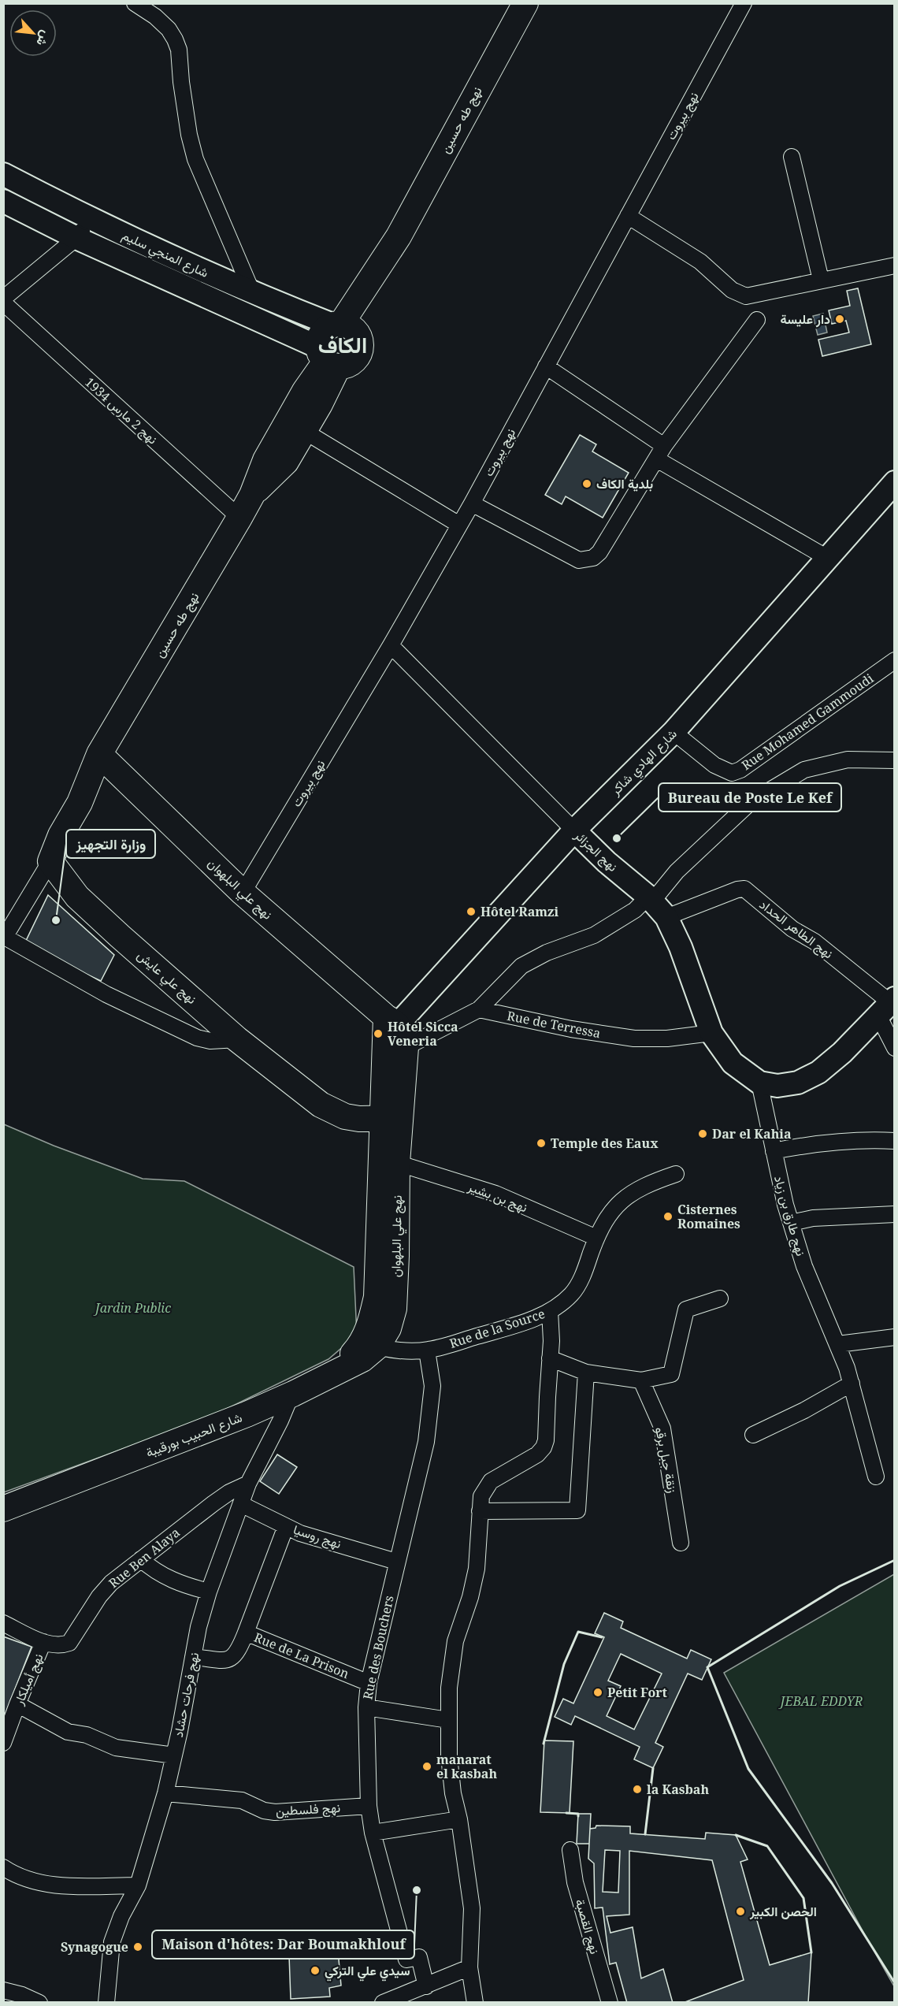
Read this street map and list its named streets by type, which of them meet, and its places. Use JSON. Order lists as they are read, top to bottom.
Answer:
{
  "streets": {
    "main road": [
      "نهج طه حسين",
      "شارع المنجي سليم",
      "شارع الهادي شاكر",
      "نهج الجزائر",
      "نهج علي البلهوان",
      "نهج علي عايش",
      "شارع الحبيب بورقيبة"
    ],
    "street": [
      "نهج بيروت",
      "نهج 2 مارس 1934",
      "Rue Mohamed Gammoudi",
      "نهج الطاهر الحداد",
      "Rue de Terressa",
      "نهج بن بشير",
      "نهج طارق بن زياد",
      "Rue de la Source",
      "زنقة جبل برقو",
      "نهج روسيا",
      "Rue Ben Alaya",
      "Rue des Bouchers",
      "Rue de La Prison",
      "نهج أميلكار",
      "نهج فرحات حشاد",
      "نهج فلسطين",
      "نهج القصبة"
    ]
  },
  "crossings": [
    ["نهج بيروت", "نهج الجزائر"],
    ["نهج بيروت", "نهج علي البلهوان"],
    ["نهج طه حسين", "شارع المنجي سليم"],
    ["نهج طه حسين", "نهج 2 مارس 1934"],
    ["نهج طه حسين", "نهج علي البلهوان"],
    ["Rue Mohamed Gammoudi", "شارع الهادي شاكر"],
    ["شارع الهادي شاكر", "نهج الجزائر"],
    ["شارع الهادي شاكر", "نهج علي البلهوان"],
    ["نهج الجزائر", "نهج الطاهر الحداد"],
    ["نهج الجزائر", "Rue de Terressa"],
    ["نهج الجزائر", "نهج طارق بن زياد"],
    ["نهج علي البلهوان", "نهج علي عايش"],
    ["نهج علي البلهوان", "نهج بن بشير"],
    ["نهج علي البلهوان", "Rue de la Source"],
    ["نهج علي البلهوان", "شارع الحبيب بورقيبة"],
    ["نهج بن بشير", "Rue de la Source"],
    ["Rue de la Source", "شارع الحبيب بورقيبة"],
    ["Rue de la Source", "Rue des Bouchers"],
    ["شارع الحبيب بورقيبة", "نهج فرحات حشاد"],
    ["نهج روسيا", "Rue des Bouchers"],
    ["نهج روسيا", "نهج فرحات حشاد"],
    ["Rue Ben Alaya", "نهج أميلكار"],
    ["Rue Ben Alaya", "نهج فرحات حشاد"],
    ["Rue des Bouchers", "Rue de La Prison"],
    ["Rue des Bouchers", "نهج فلسطين"],
    ["Rue de La Prison", "نهج فرحات حشاد"],
    ["نهج فرحات حشاد", "نهج فلسطين"]
  ],
  "districts": ["الكاف"],
  "parks": ["Jardin Public", "JEBAL EDDYR"],
  "places": [
    "دار عليسة",
    "بلدية الكاف",
    "Bureau de Poste Le Kef",
    "Hôtel Ramzi",
    "وزارة التجهيز",
    "Hôtel Sicca Veneria",
    "Dar el Kahia",
    "Temple des Eaux",
    "Cisternes Romaines",
    "Petit Fort",
    "manarat el kasbah",
    "la Kasbah",
    "Maison d'hôtes: Dar Boumakhlouf",
    "الحصن الكبير",
    "Synagogue",
    "سيدي علي التركي"
  ],
  "north": "bottom right"
}
